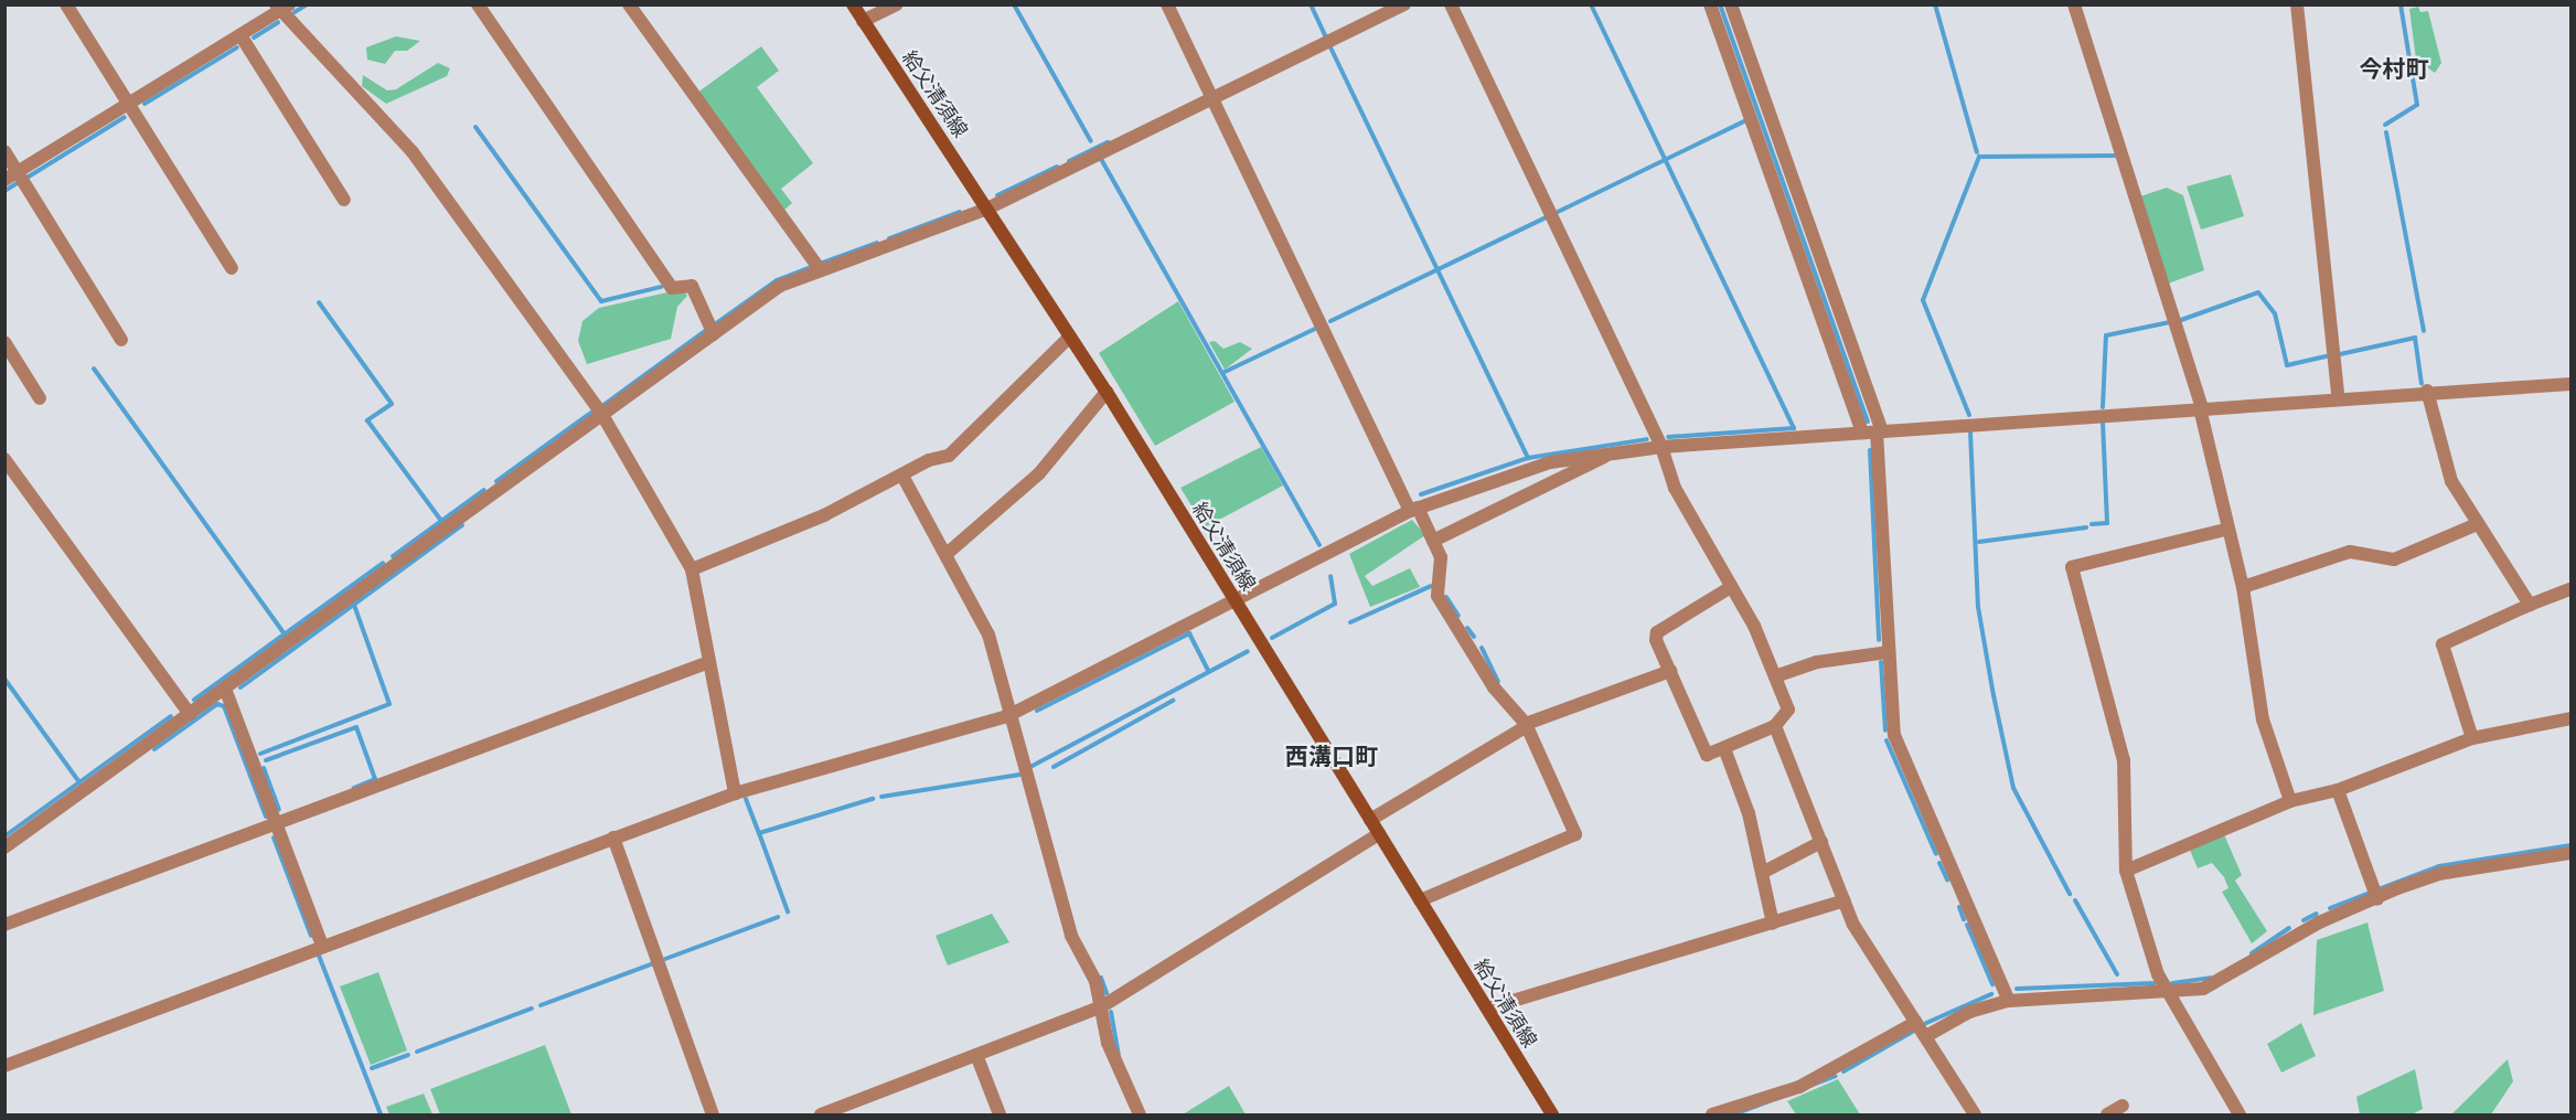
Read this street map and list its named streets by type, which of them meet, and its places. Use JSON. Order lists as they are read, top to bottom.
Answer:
{
  "streets": {
    "main road": ["給父清須線"]
  },
  "districts": ["今村町", "西溝口町"]
}
